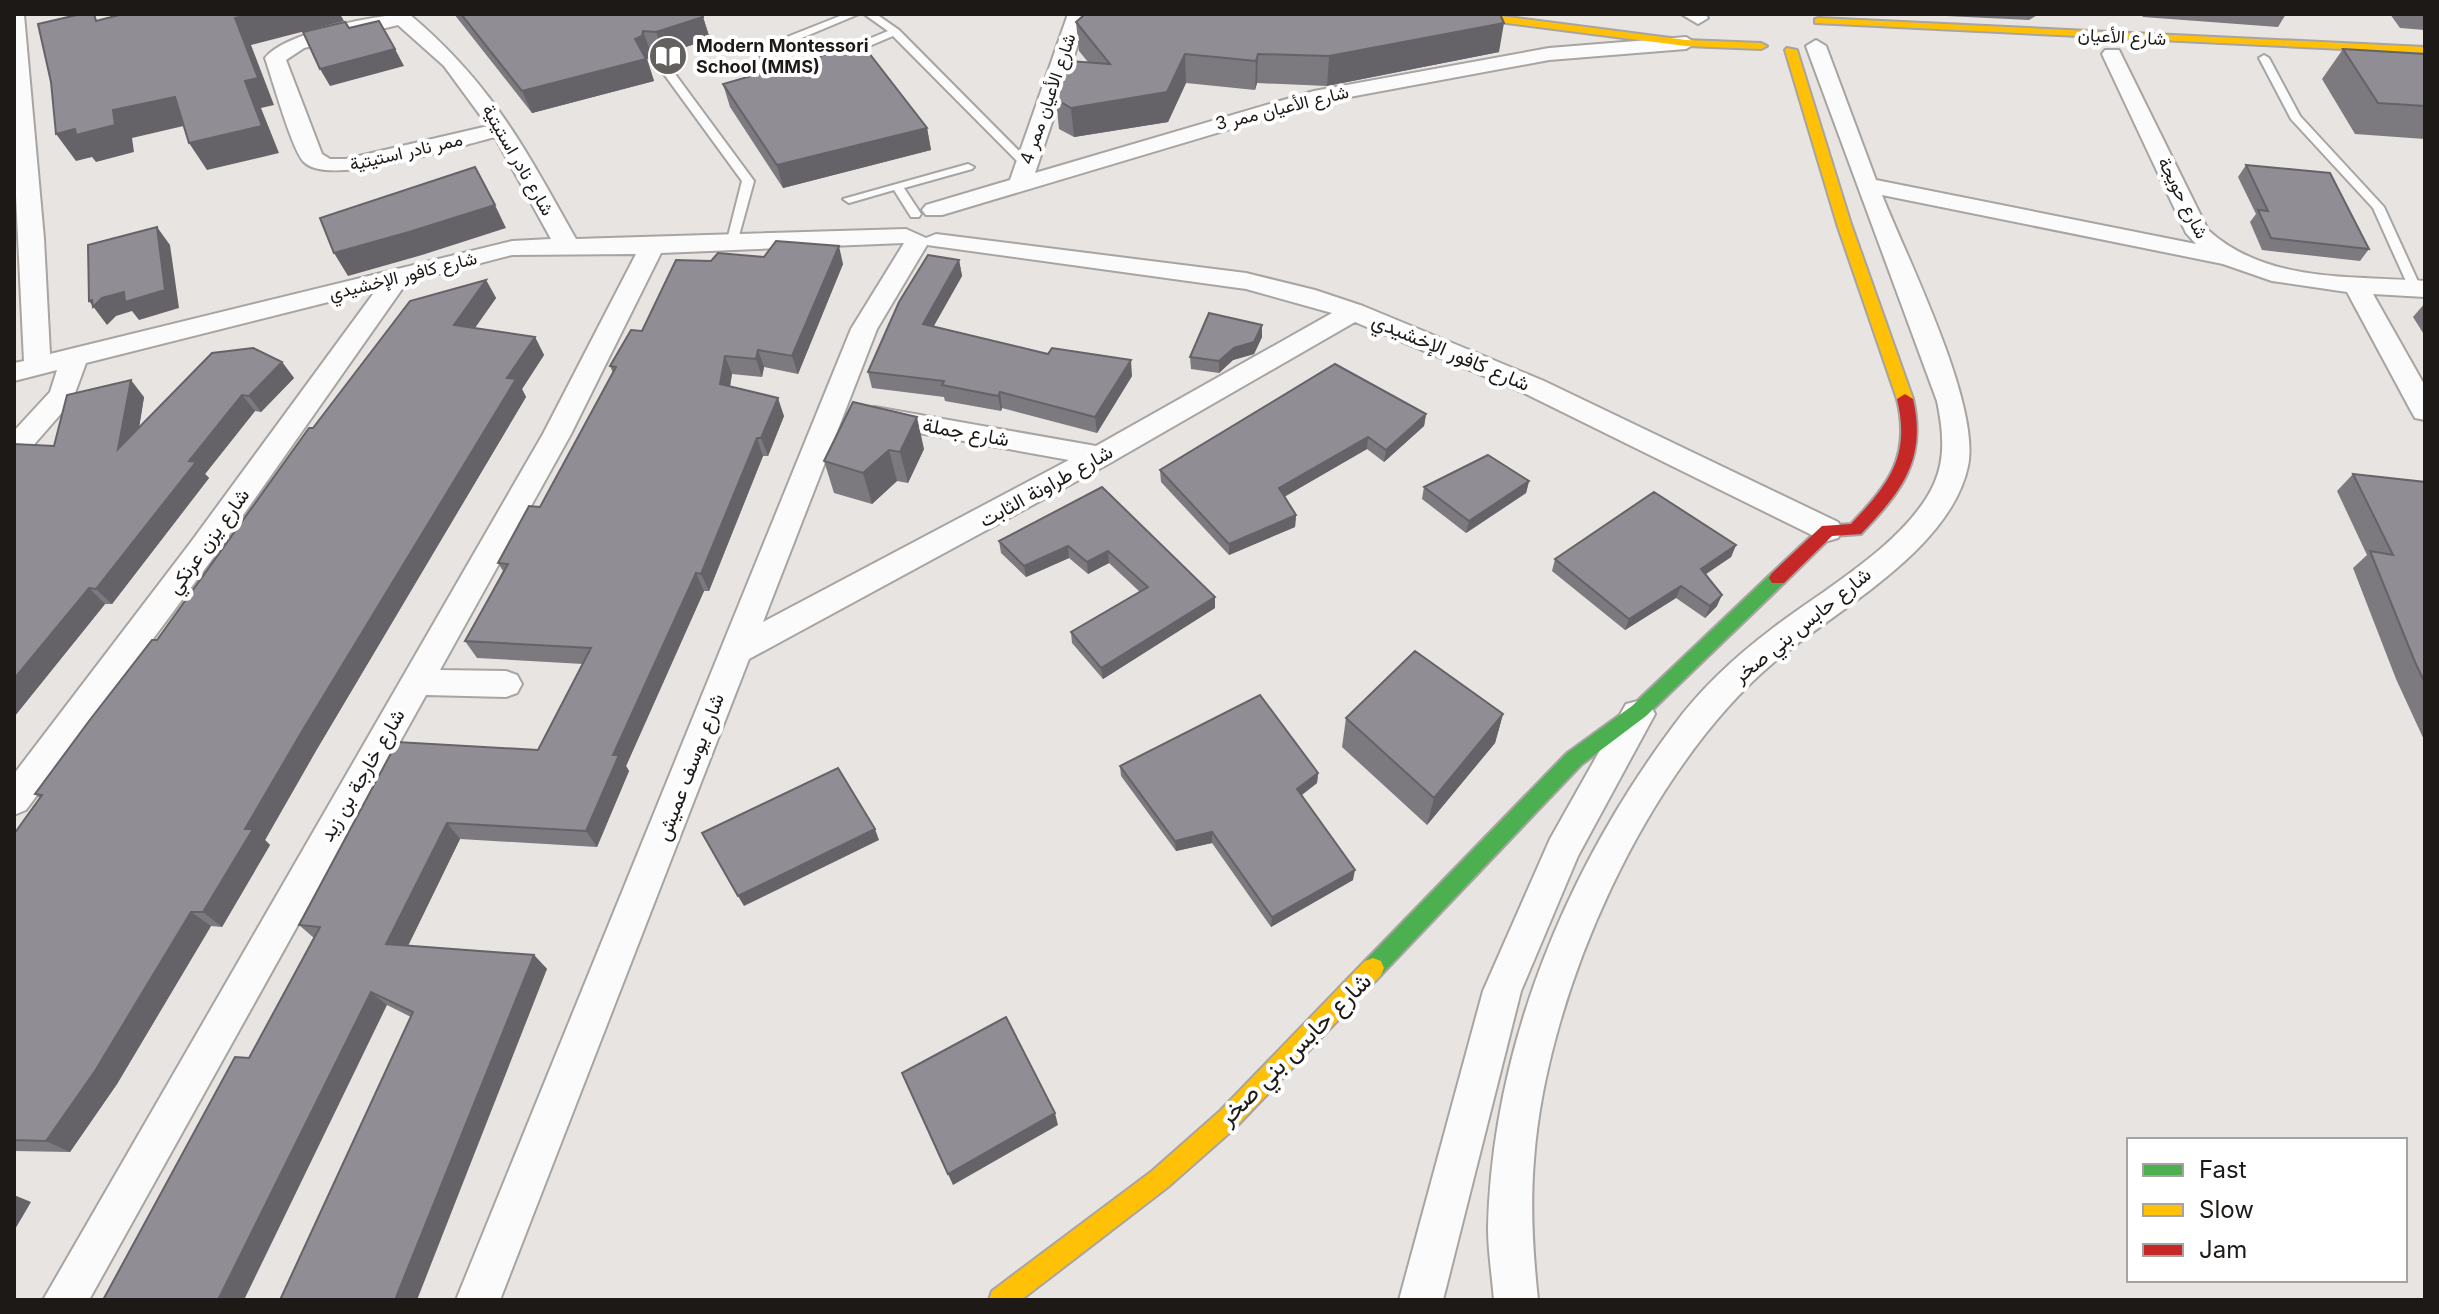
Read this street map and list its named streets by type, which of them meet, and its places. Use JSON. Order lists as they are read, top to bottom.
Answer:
{
  "streets": {
    "street": [
      "شارع الأعيان",
      "شارع الأعيان ممر 4",
      "شارع الأعيان ممر 3",
      "ممر نادر استيتية",
      "شارع نادر استيتية",
      "شارع حويجة",
      "شارع كافور الإخشيدي",
      "شارع جملة",
      "شارع طراونة الثابت",
      "شارع يزن عرنكي",
      "شارع حابس بني صخر",
      "شارع يوسف عميش",
      "شارع خارجة بن زيد"
    ]
  },
  "crossings": [
    ["شارع الأعيان", "شارع الأعيان ممر 3"],
    ["شارع الأعيان", "شارع حويجة"],
    ["شارع الأعيان", "شارع حابس بني صخر"],
    ["شارع الأعيان ممر 4", "شارع الأعيان ممر 3"],
    ["شارع الأعيان ممر 3", "شارع كافور الإخشيدي"],
    ["شارع الأعيان ممر 3", "شارع يوسف عميش"],
    ["ممر نادر استيتية", "شارع نادر استيتية"],
    ["شارع نادر استيتية", "شارع كافور الإخشيدي"],
    ["شارع كافور الإخشيدي", "شارع طراونة الثابت"],
    ["شارع كافور الإخشيدي", "شارع يزن عرنكي"],
    ["شارع كافور الإخشيدي", "شارع حابس بني صخر"],
    ["شارع كافور الإخشيدي", "شارع يوسف عميش"],
    ["شارع كافور الإخشيدي", "شارع خارجة بن زيد"],
    ["شارع جملة", "شارع طراونة الثابت"],
    ["شارع جملة", "شارع يوسف عميش"],
    ["شارع طراونة الثابت", "شارع يوسف عميش"]
  ],
  "places": {
    "library": ["Modern Montessori School (MMS)"]
  },
  "legend": ["Fast", "Slow", "Jam"]
}
